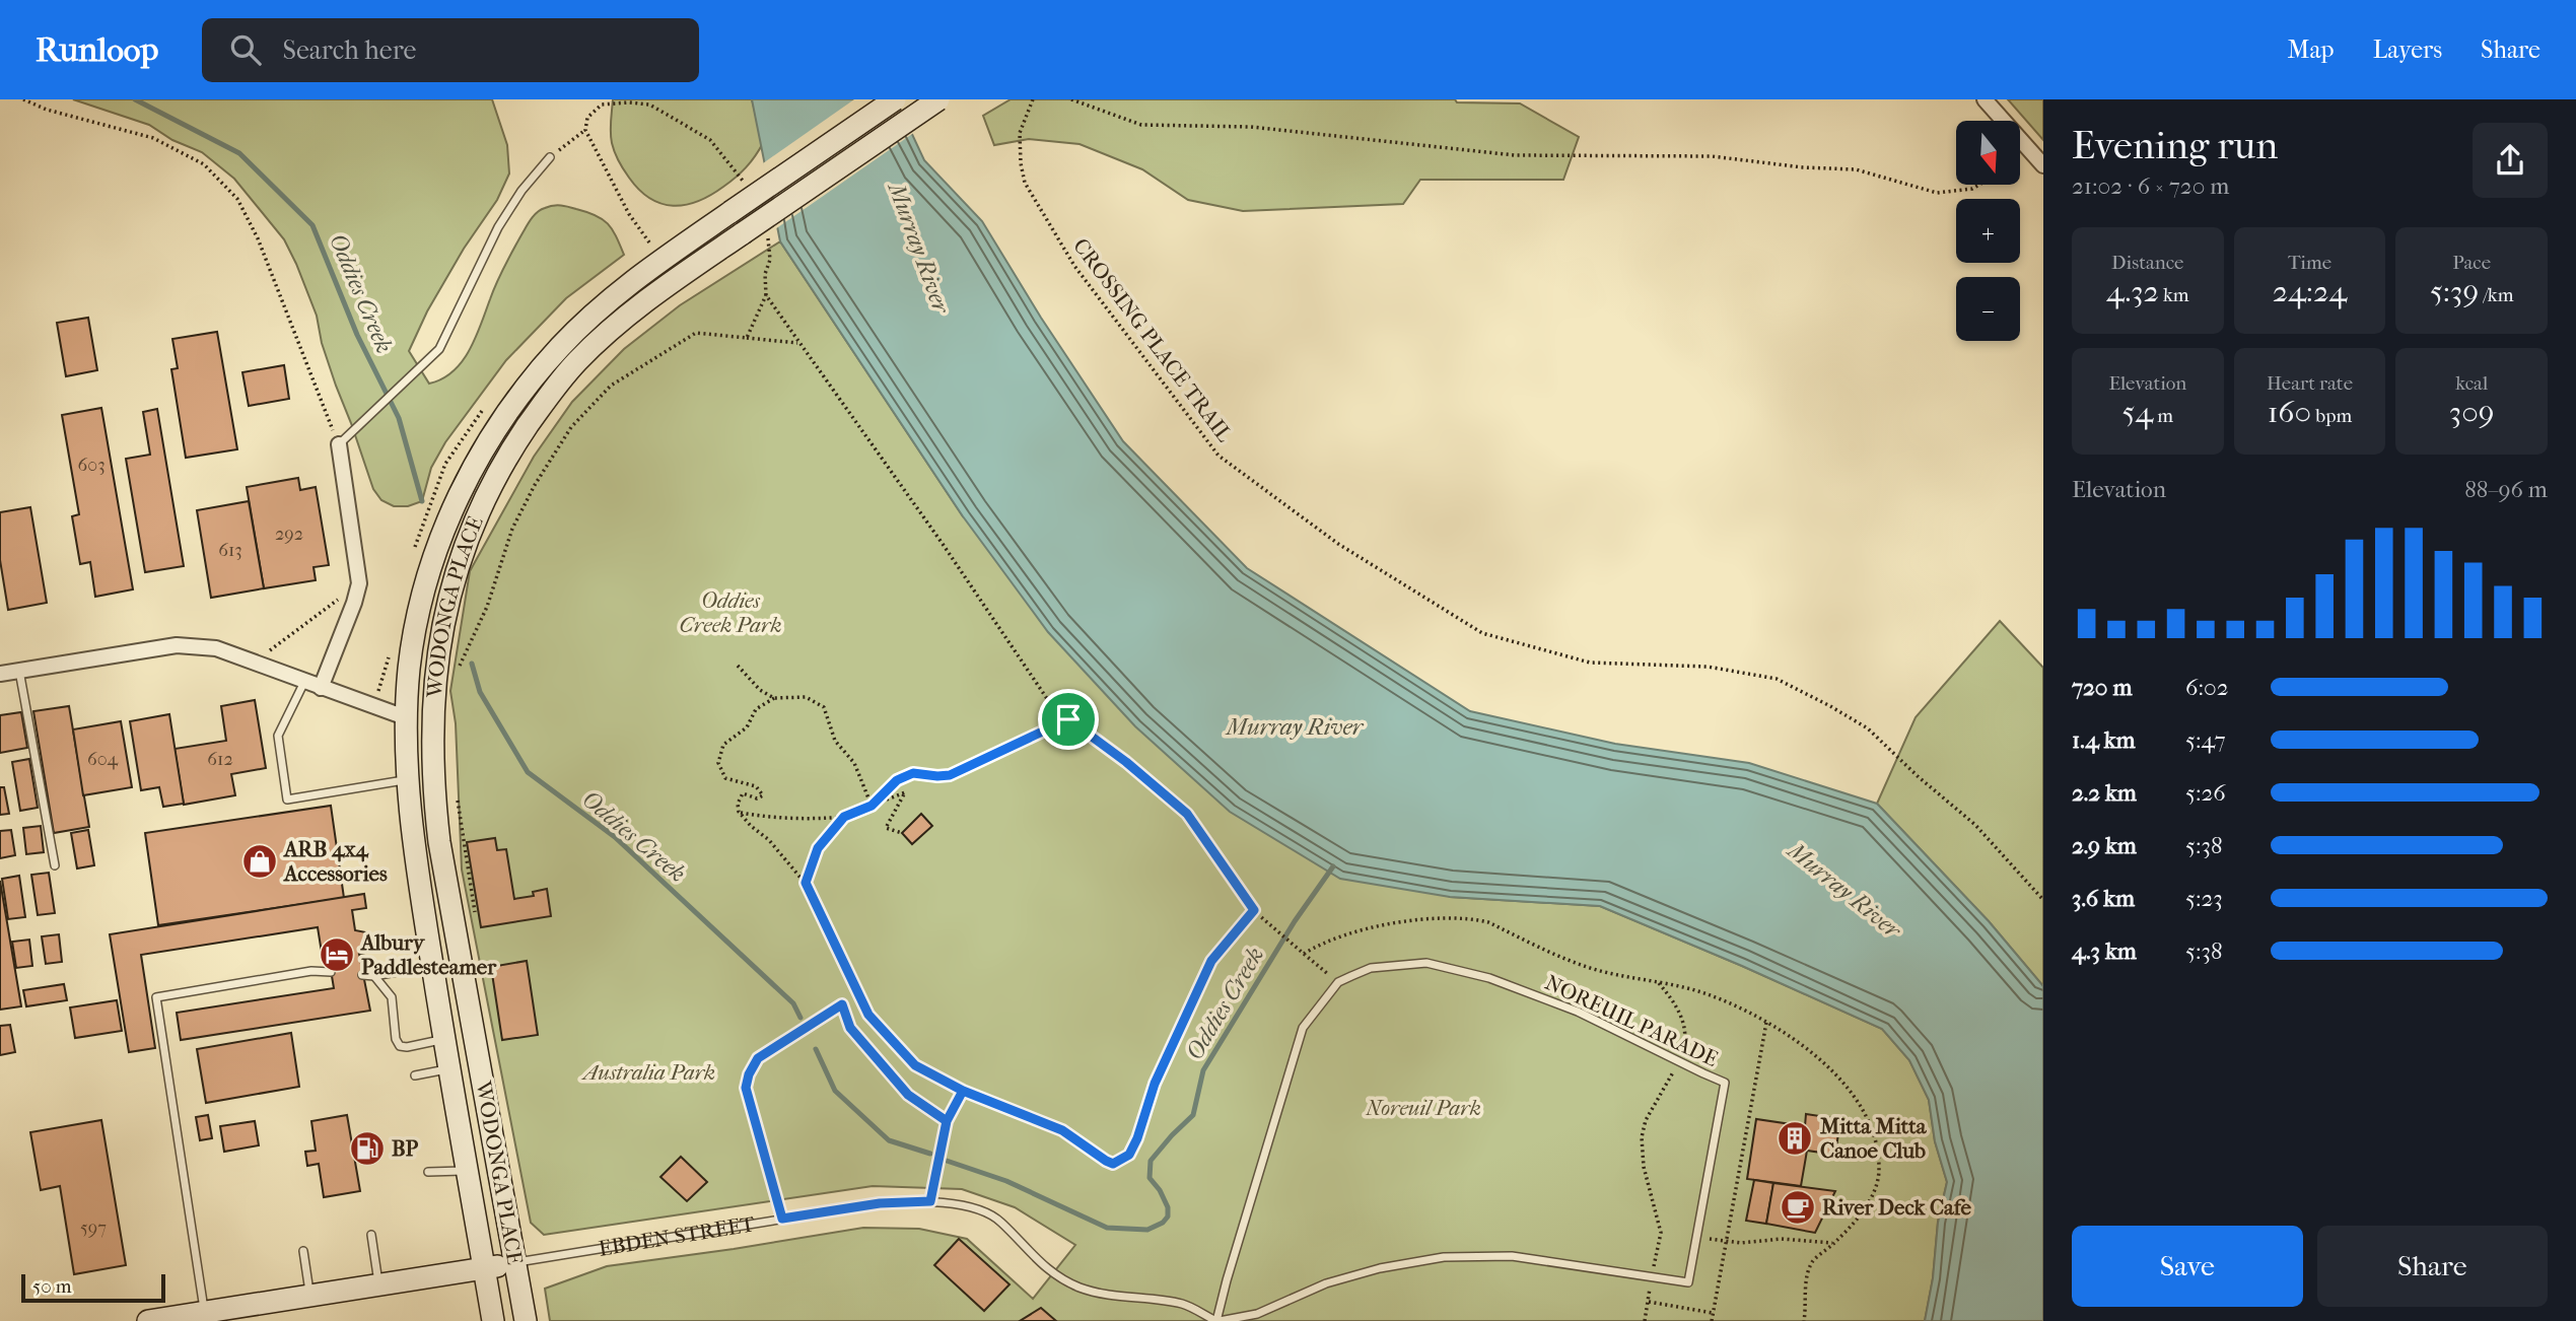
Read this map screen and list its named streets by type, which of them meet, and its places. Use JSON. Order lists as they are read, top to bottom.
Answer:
{
  "streets": {
    "main road": ["WODONGA PLACE", "EBDEN STREET"],
    "lane": ["NOREUIL PARADE"],
    "path": ["CROSSING PLACE TRAIL"]
  },
  "crossings": [
    ["WODONGA PLACE", "EBDEN STREET"],
    ["NOREUIL PARADE", "EBDEN STREET"]
  ],
  "water": ["Murray River", "Oddies Creek"],
  "parks": ["Oddies Creek Park", "Australia Park", "Noreuil Park"],
  "places": {
    "shop": ["ARB 4x4 Accessories"],
    "hotel": ["Albury Paddlesteamer"],
    "building": ["Mitta Mitta Canoe Club"],
    "fuel station": ["BP"],
    "cafe": ["River Deck Cafe"]
  },
  "house_numbers": [
    "603",
    "292",
    "613",
    "604",
    "612",
    "597"
  ],
  "scale_bar": "50 m",
  "north": "bottom",
  "page": {
    "header": "Runloop",
    "search": "Search here",
    "nav": ["Map", "Layers", "Share"],
    "heading": ["Evening run", "21:02 · 6 × 720 m"],
    "map_buttons": ["+", "−"],
    "stats": [
      ["Distance", "4.32 km"],
      ["Time", "24:24"],
      ["Pace", "5:39 /km"],
      ["Elevation", "54 m"],
      ["Heart rate", "160 bpm"],
      ["kcal", "309"]
    ],
    "chart": ["Elevation", "88–96 m"],
    "list": [
      {
        "name": "720 m",
        "note": "6:02"
      },
      {
        "name": "1.4 km",
        "note": "5:47"
      },
      {
        "name": "2.2 km",
        "note": "5:26"
      },
      {
        "name": "2.9 km",
        "note": "5:38"
      },
      {
        "name": "3.6 km",
        "note": "5:23"
      },
      {
        "name": "4.3 km",
        "note": "5:38"
      }
    ],
    "buttons": ["Save", "Share"],
    "scale": "50 m"
  }
}
